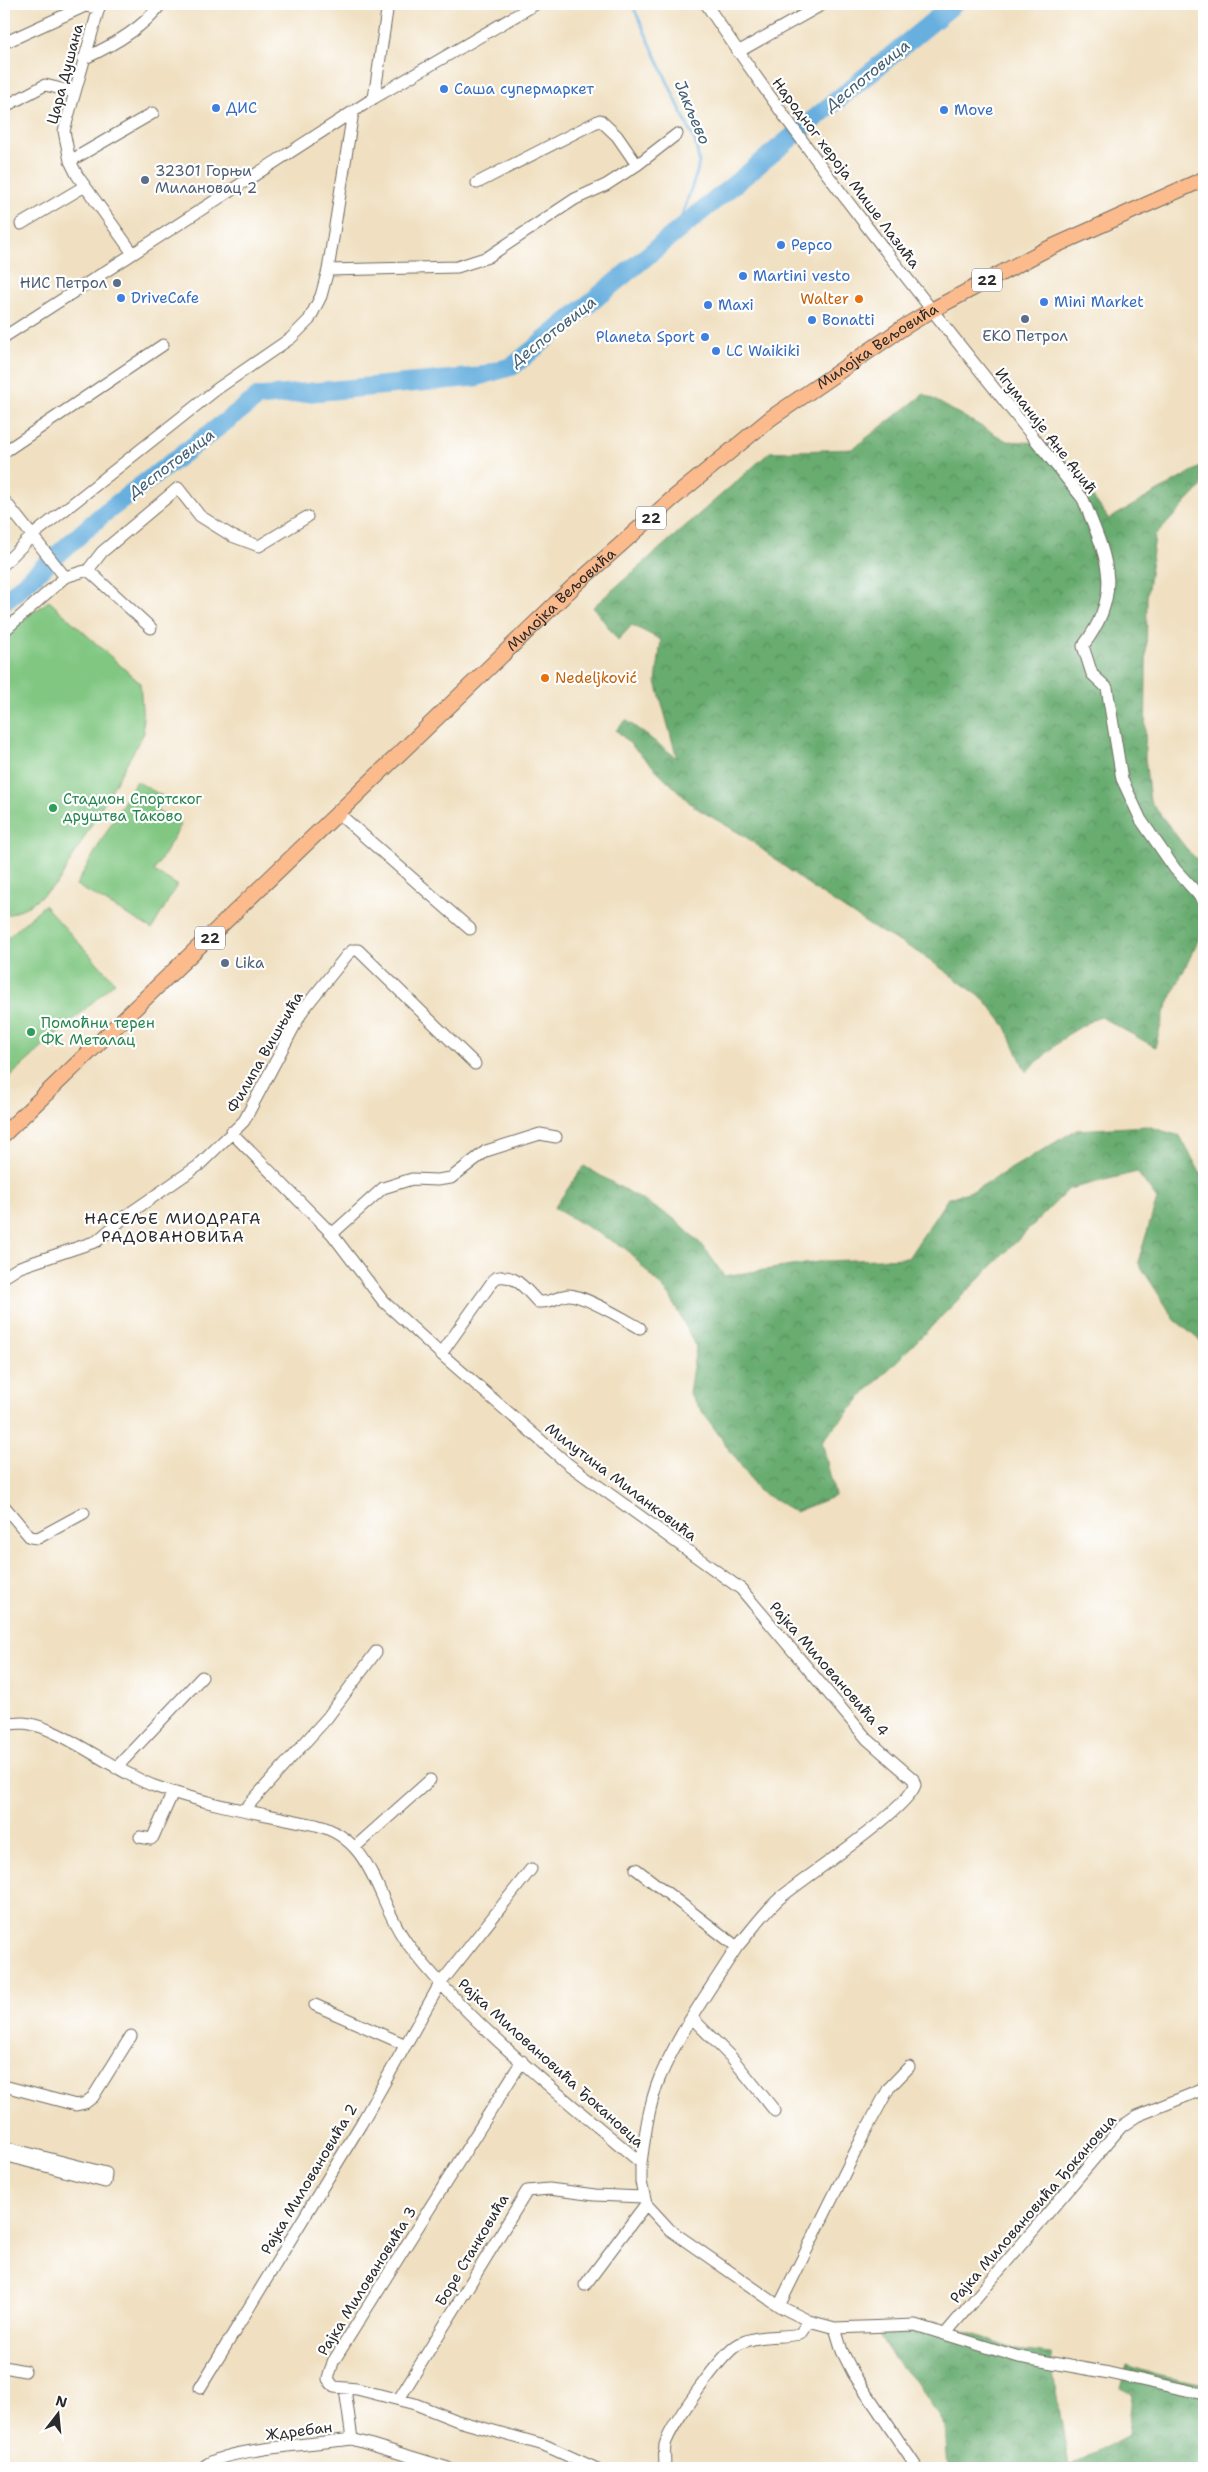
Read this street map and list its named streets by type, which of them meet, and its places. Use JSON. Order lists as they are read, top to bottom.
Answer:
{
  "streets": {
    "main road": ["22", "Милојка Вељовића"],
    "street": [
      "Цара Душана",
      "Народног хероја Мише Лазића",
      "Игуманије Ане Аџић",
      "Филипа Вишњића",
      "Милутина Миланковића",
      "Рајка Миловановића 4",
      "Рајка Миловановића Ђокановца",
      "Рајка Миловановића 2",
      "Боре Станковића",
      "Рајка Миловановића 3",
      "Ждребан"
    ]
  },
  "crossings": [
    ["Народног хероја Мише Лазића", "Милојка Вељовића"],
    ["Народног хероја Мише Лазића", "Игуманије Ане Аџић"],
    ["Милојка Вељовића", "Игуманије Ане Аџић"],
    ["Филипа Вишњића", "Милутина Миланковића"],
    ["Милутина Миланковића", "Рајка Миловановића 4"],
    ["Рајка Миловановића 4", "Рајка Миловановића Ђокановца"],
    ["Рајка Миловановића Ђокановца", "Рајка Миловановића 2"],
    ["Рајка Миловановића Ђокановца", "Боре Станковића"],
    ["Рајка Миловановића Ђокановца", "Рајка Миловановића 3"],
    ["Рајка Миловановића 3", "Ждребан"]
  ],
  "districts": ["НАСЕЉЕ МИОДРАГА РАДОВАНОВИЋА"],
  "water": ["Деспотовица", "Јакљево"],
  "places": [
    "Саша супермаркет",
    "ДИС",
    "Move",
    "32301 Горњи Милановац 2",
    "Pepco",
    "Martini vesto",
    "НИС Петрол",
    "DriveCafe",
    "Walter",
    "Mini Market",
    "Maxi",
    "ЕКО Петрол",
    "Bonatti",
    "Planeta Sport",
    "LC Waikiki",
    "Nedeljković",
    "Стадион Спортског друштва Таково",
    "Lika",
    "Помоћни терен ФК Металац"
  ],
  "north": "top"
}
